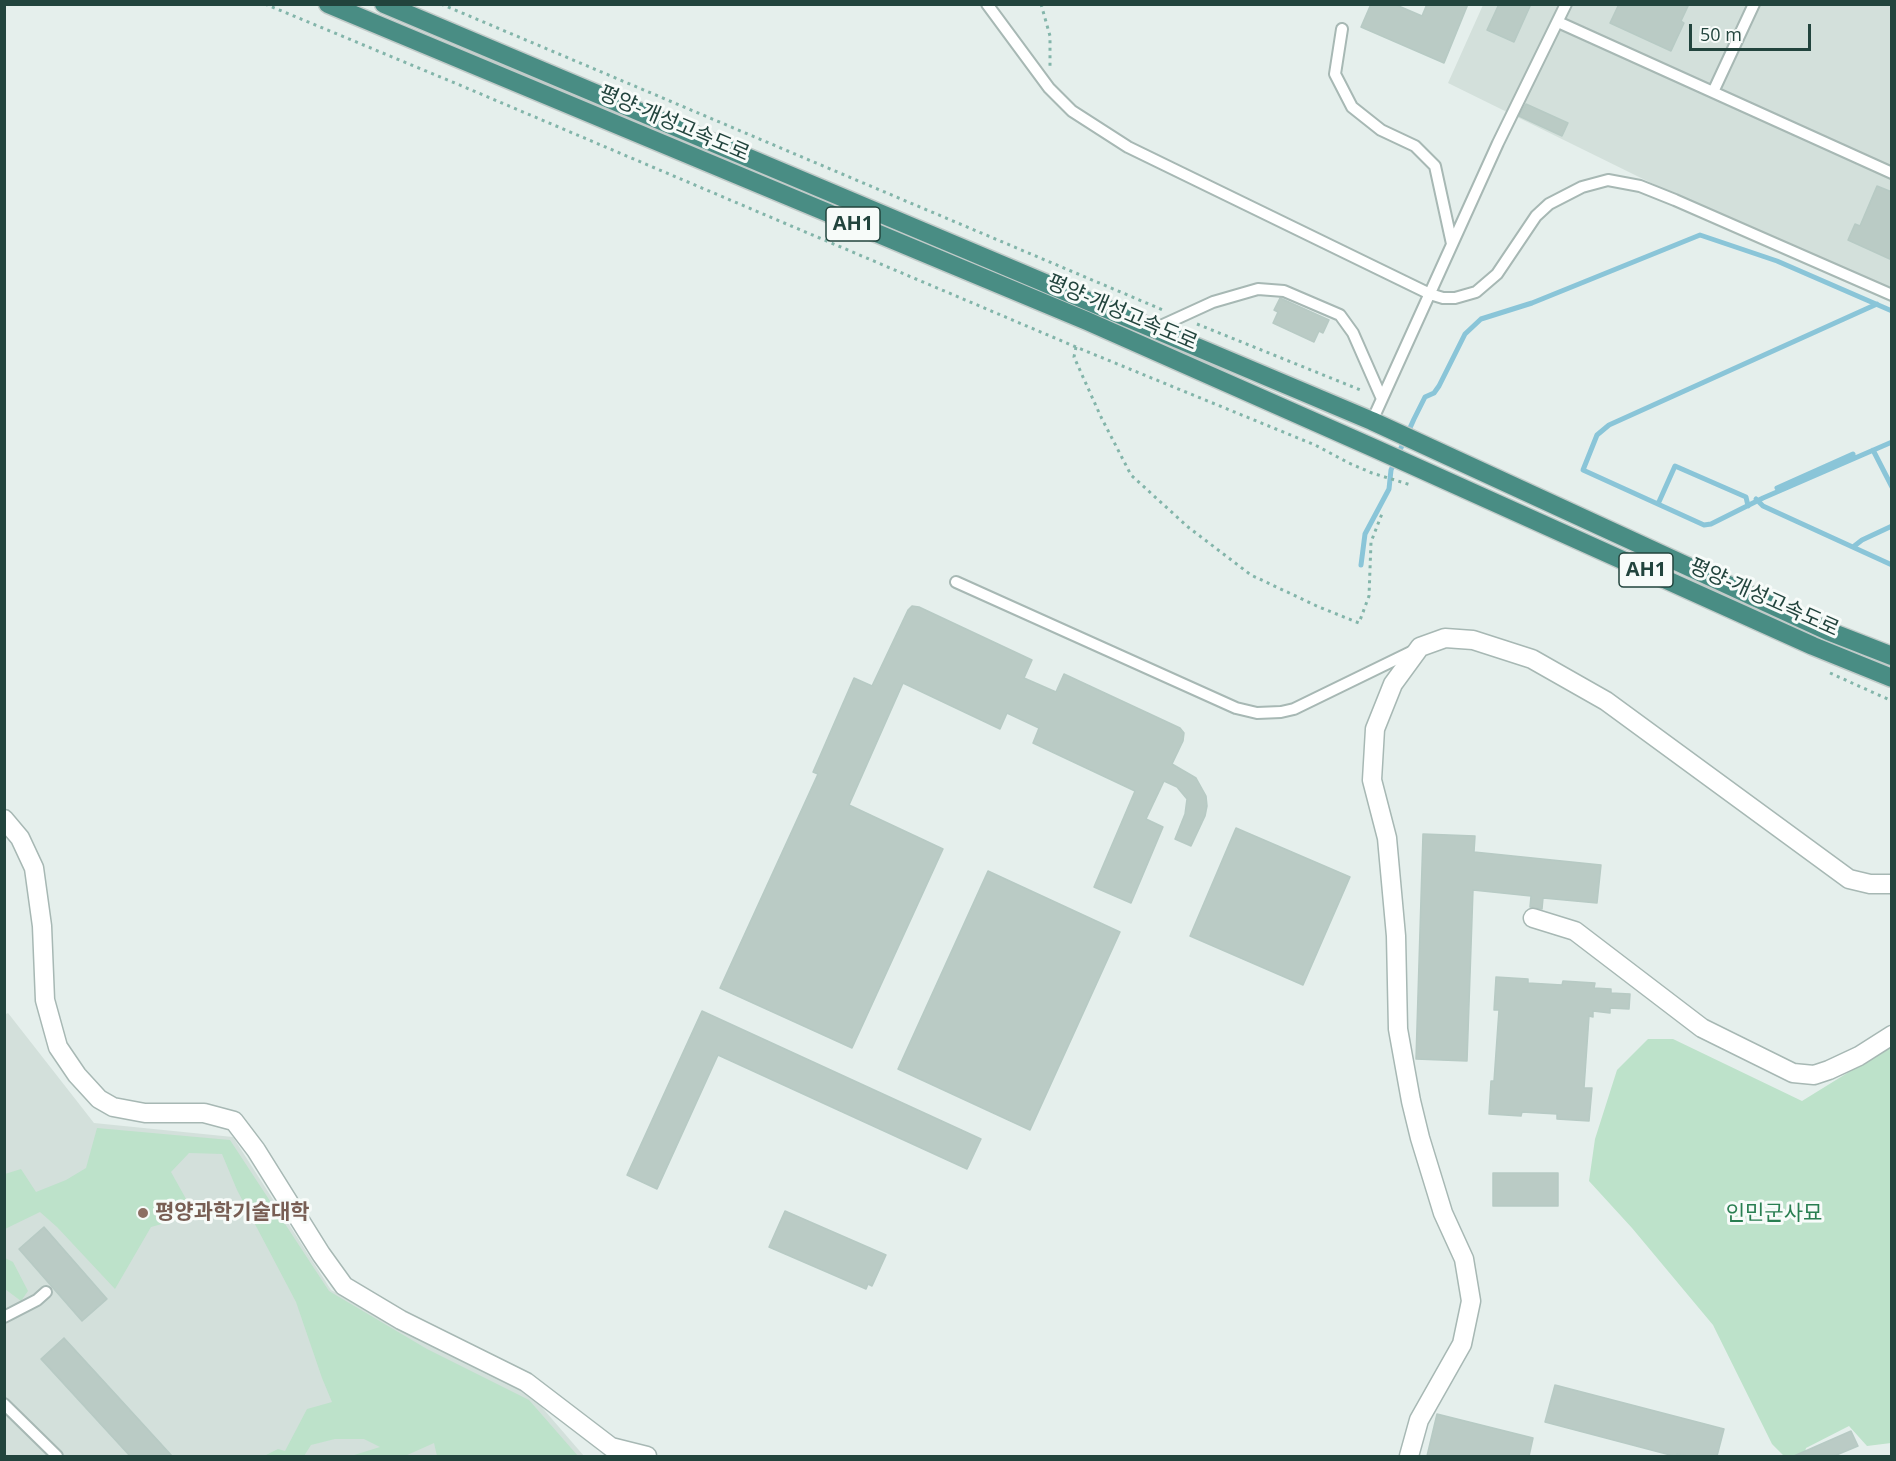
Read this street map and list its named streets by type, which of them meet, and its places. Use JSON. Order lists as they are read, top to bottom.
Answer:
{
  "streets": {
    "highway": ["평양-개성고속도로", "AH1"]
  },
  "parks": ["인민군사묘"],
  "places": ["평양과학기술대학"],
  "scale_bar": "50 m"
}
